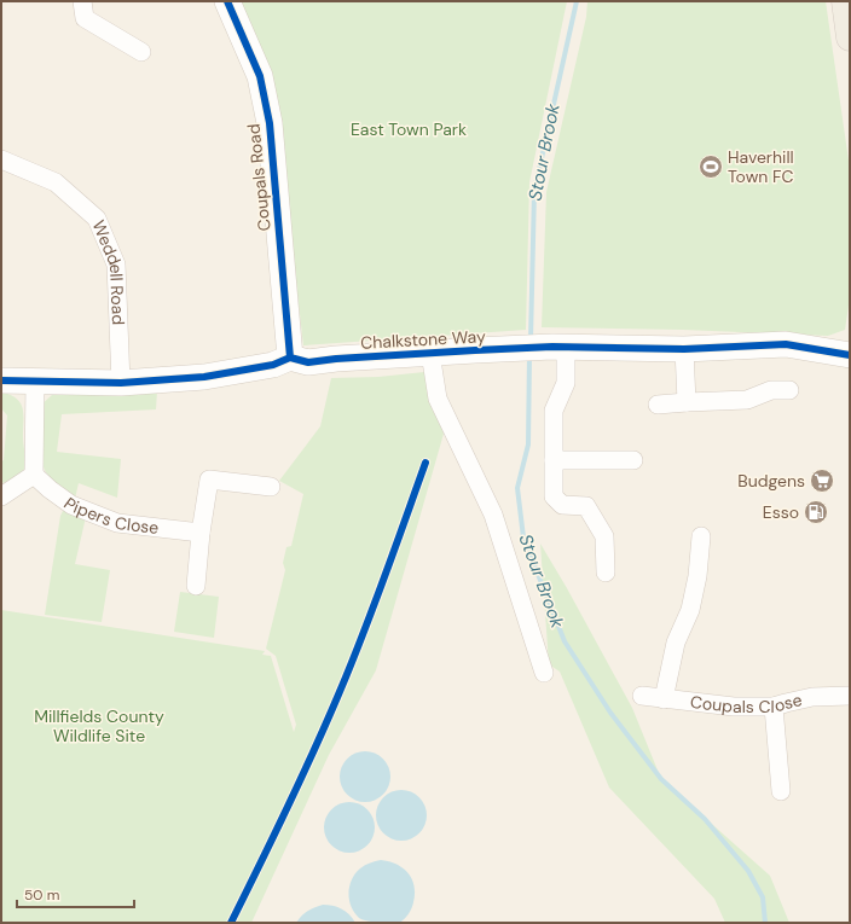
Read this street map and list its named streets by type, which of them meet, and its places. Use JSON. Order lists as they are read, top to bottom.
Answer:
{
  "streets": {
    "street": [
      "Coupals Road",
      "Weddell Road",
      "Chalkstone Way",
      "Pipers Close",
      "Coupals Close"
    ]
  },
  "crossings": [
    ["Coupals Road", "Chalkstone Way"]
  ],
  "water": ["Stour Brook"],
  "parks": ["East Town Park", "Millfields County Wildlife Site"],
  "places": {
    "sports": ["Haverhill Town FC"],
    "supermarket": ["Budgens"],
    "fuel station": ["Esso"]
  },
  "scale_bar": "50 m"
}
